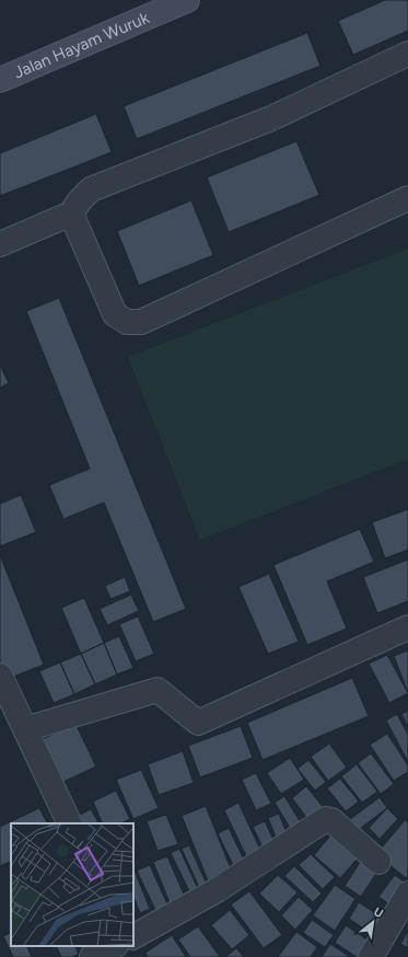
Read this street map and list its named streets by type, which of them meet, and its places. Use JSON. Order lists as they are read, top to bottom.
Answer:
{
  "streets": {
    "street": ["Jalan Hayam Wuruk"]
  },
  "north": "top right"
}
